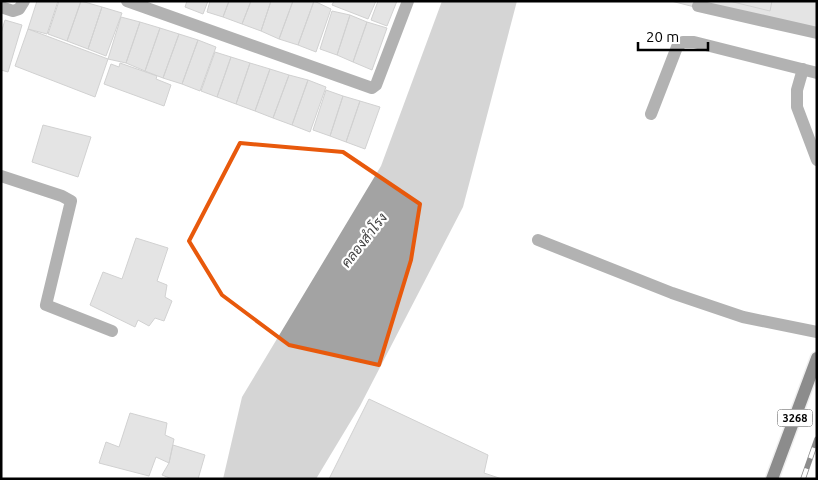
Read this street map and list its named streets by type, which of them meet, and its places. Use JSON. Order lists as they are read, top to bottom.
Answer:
{
  "streets": {
    "main road": ["3268"]
  },
  "water": ["คลองสำโรง"],
  "scale_bar": "20 m"
}
